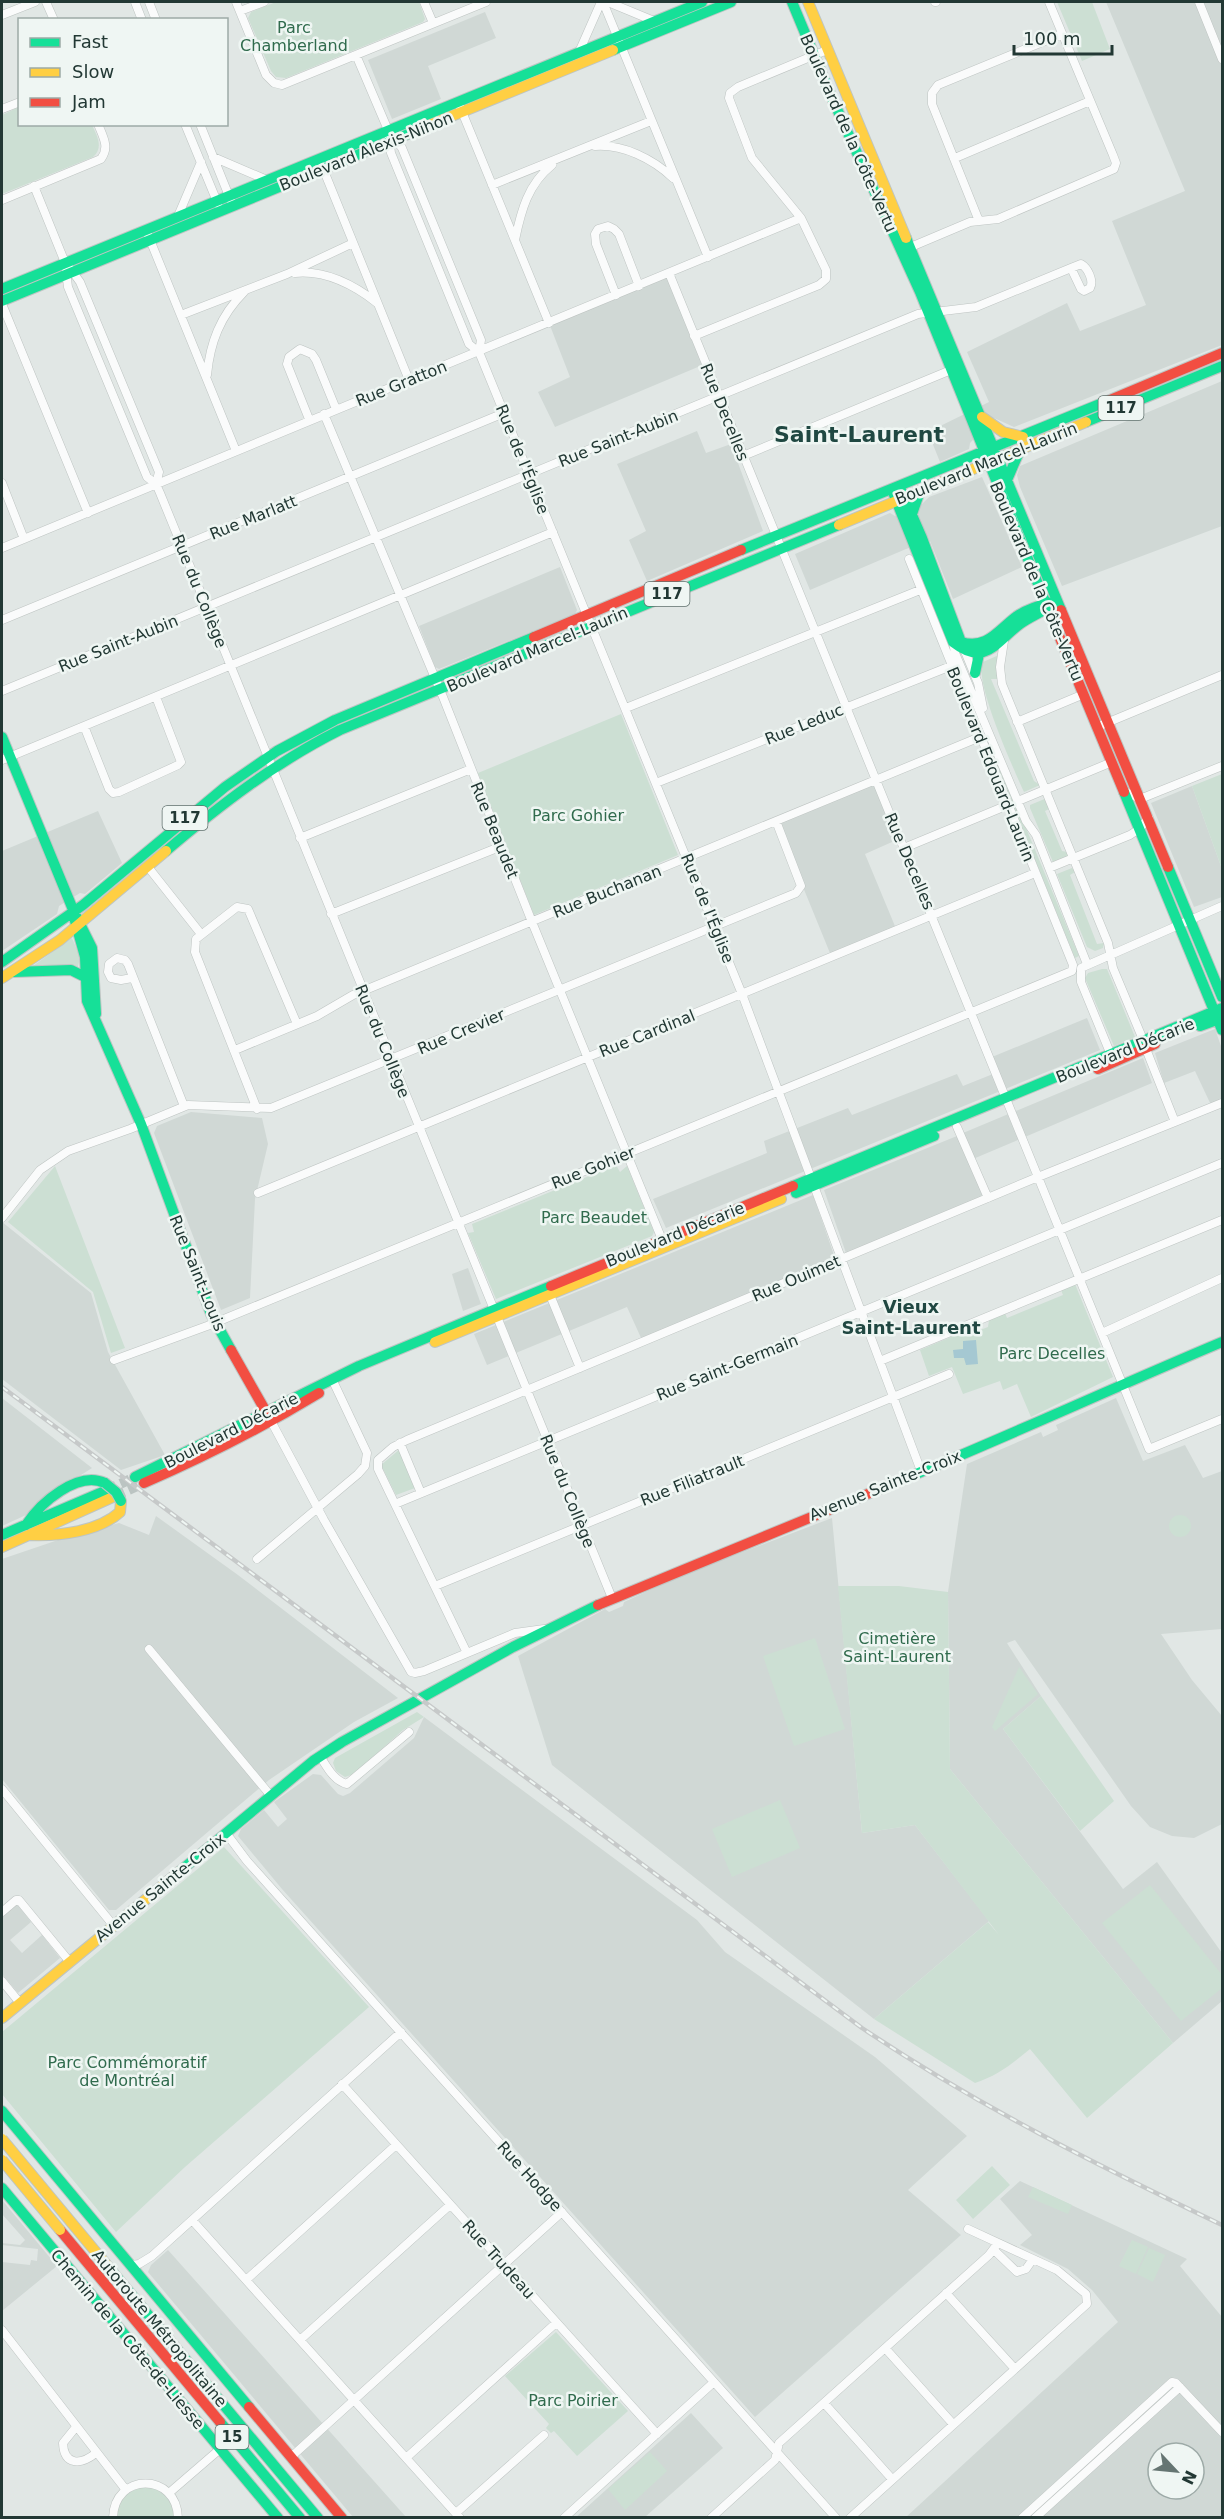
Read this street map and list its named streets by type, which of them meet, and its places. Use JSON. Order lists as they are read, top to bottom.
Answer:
{
  "streets": {
    "main road": [
      "Boulevard de la Côte-Vertu",
      "Boulevard Alexis-Nihon",
      "117",
      "Boulevard Marcel-Laurin",
      "Boulevard Edouard-Laurin",
      "Boulevard Décarie",
      "Rue Saint-Louis",
      "Avenue Sainte-Croix",
      "Autoroute Métropolitaine",
      "Chemin de la Côte-de-Liesse",
      "15"
    ],
    "street": [
      "Rue Gratton",
      "Rue Decelles",
      "Rue Saint-Aubin",
      "Rue de l'Église",
      "Rue Marlatt",
      "Rue du Collège",
      "Rue Leduc",
      "Rue Beaudet",
      "Rue Buchanan",
      "Rue Crevier",
      "Rue Cardinal",
      "Rue Gohier",
      "Rue Ouimet",
      "Rue Saint-Germain",
      "Rue Filiatrault",
      "Rue Hodge",
      "Rue Trudeau"
    ]
  },
  "crossings": [
    ["Boulevard de la Côte-Vertu", "Rue Saint-Aubin"],
    ["Boulevard de la Côte-Vertu", "Boulevard Marcel-Laurin"],
    ["Boulevard de la Côte-Vertu", "Boulevard Décarie"],
    ["Boulevard Alexis-Nihon", "Rue de l'Église"],
    ["Boulevard Alexis-Nihon", "Rue du Collège"],
    ["Rue Gratton", "Rue Decelles"],
    ["Rue Gratton", "Rue de l'Église"],
    ["Rue Gratton", "Rue du Collège"],
    ["Rue Gratton", "Rue Beaudet"],
    ["Rue Decelles", "Rue Saint-Aubin"],
    ["Rue Decelles", "Boulevard Marcel-Laurin"],
    ["Rue Decelles", "Rue Leduc"],
    ["Rue Decelles", "Rue Buchanan"],
    ["Rue Decelles", "Rue Cardinal"],
    ["Rue Decelles", "Boulevard Décarie"],
    ["Rue Decelles", "Rue Gohier"],
    ["Rue Decelles", "Rue Ouimet"],
    ["Rue Decelles", "Rue Saint-Germain"],
    ["Rue Decelles", "Avenue Sainte-Croix"],
    ["Rue Saint-Aubin", "Rue de l'Église"],
    ["Rue Saint-Aubin", "Rue du Collège"],
    ["Rue Saint-Aubin", "Rue Beaudet"],
    ["Rue de l'Église", "Boulevard Marcel-Laurin"],
    ["Rue de l'Église", "Rue Marlatt"],
    ["Rue de l'Église", "Rue Leduc"],
    ["Rue de l'Église", "Rue Buchanan"],
    ["Rue de l'Église", "Rue Crevier"],
    ["Rue de l'Église", "Rue Cardinal"],
    ["Rue de l'Église", "Boulevard Décarie"],
    ["Rue de l'Église", "Rue Gohier"],
    ["Rue de l'Église", "Rue Ouimet"],
    ["Rue de l'Église", "Rue Saint-Germain"],
    ["Rue de l'Église", "Rue Filiatrault"],
    ["Rue de l'Église", "Avenue Sainte-Croix"],
    ["Boulevard Marcel-Laurin", "Rue du Collège"],
    ["Boulevard Marcel-Laurin", "Boulevard Edouard-Laurin"],
    ["Boulevard Marcel-Laurin", "Rue Beaudet"],
    ["Boulevard Marcel-Laurin", "Rue Saint-Louis"],
    ["Rue Marlatt", "Rue du Collège"],
    ["Rue Marlatt", "Rue Beaudet"],
    ["Rue du Collège", "Rue Buchanan"],
    ["Rue du Collège", "Rue Crevier"],
    ["Rue du Collège", "Rue Cardinal"],
    ["Rue du Collège", "Boulevard Décarie"],
    ["Rue du Collège", "Rue Gohier"],
    ["Rue du Collège", "Rue Ouimet"],
    ["Rue du Collège", "Rue Saint-Germain"],
    ["Rue du Collège", "Rue Filiatrault"],
    ["Rue du Collège", "Avenue Sainte-Croix"],
    ["Rue Leduc", "Boulevard Edouard-Laurin"],
    ["Boulevard Edouard-Laurin", "Rue Buchanan"],
    ["Boulevard Edouard-Laurin", "Rue Cardinal"],
    ["Boulevard Edouard-Laurin", "Boulevard Décarie"],
    ["Boulevard Edouard-Laurin", "Rue Gohier"],
    ["Rue Beaudet", "Rue Buchanan"],
    ["Rue Beaudet", "Rue Crevier"],
    ["Rue Beaudet", "Rue Cardinal"],
    ["Rue Beaudet", "Boulevard Décarie"],
    ["Rue Beaudet", "Rue Gohier"],
    ["Rue Buchanan", "Rue Crevier"],
    ["Rue Crevier", "Rue Saint-Louis"],
    ["Boulevard Décarie", "Rue Saint-Louis"],
    ["Rue Gohier", "Rue Saint-Louis"],
    ["Rue Saint-Louis", "Avenue Sainte-Croix"],
    ["Rue Ouimet", "Rue Saint-Germain"],
    ["Avenue Sainte-Croix", "Rue Hodge"]
  ],
  "districts": ["Saint-Laurent", "Vieux Saint-Laurent"],
  "parks": [
    "Parc Chamberland",
    "Parc Gohier",
    "Parc Beaudet",
    "Parc Decelles",
    "Cimetière Saint-Laurent",
    "Parc Commémoratif de Montréal",
    "Parc Poirier"
  ],
  "legend": ["Fast", "Slow", "Jam"],
  "scale_bar": "100 m",
  "north": "bottom right"
}
